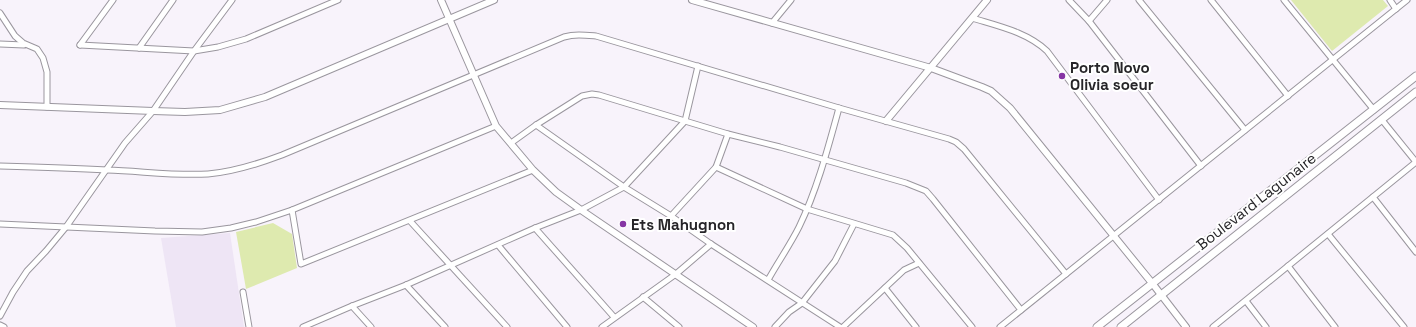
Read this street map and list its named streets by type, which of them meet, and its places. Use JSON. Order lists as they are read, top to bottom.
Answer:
{
  "streets": {
    "main road": ["Boulevard Lagunaire"]
  },
  "places": ["Porto Novo Olivia soeur", "Ets Mahugnon"]
}
